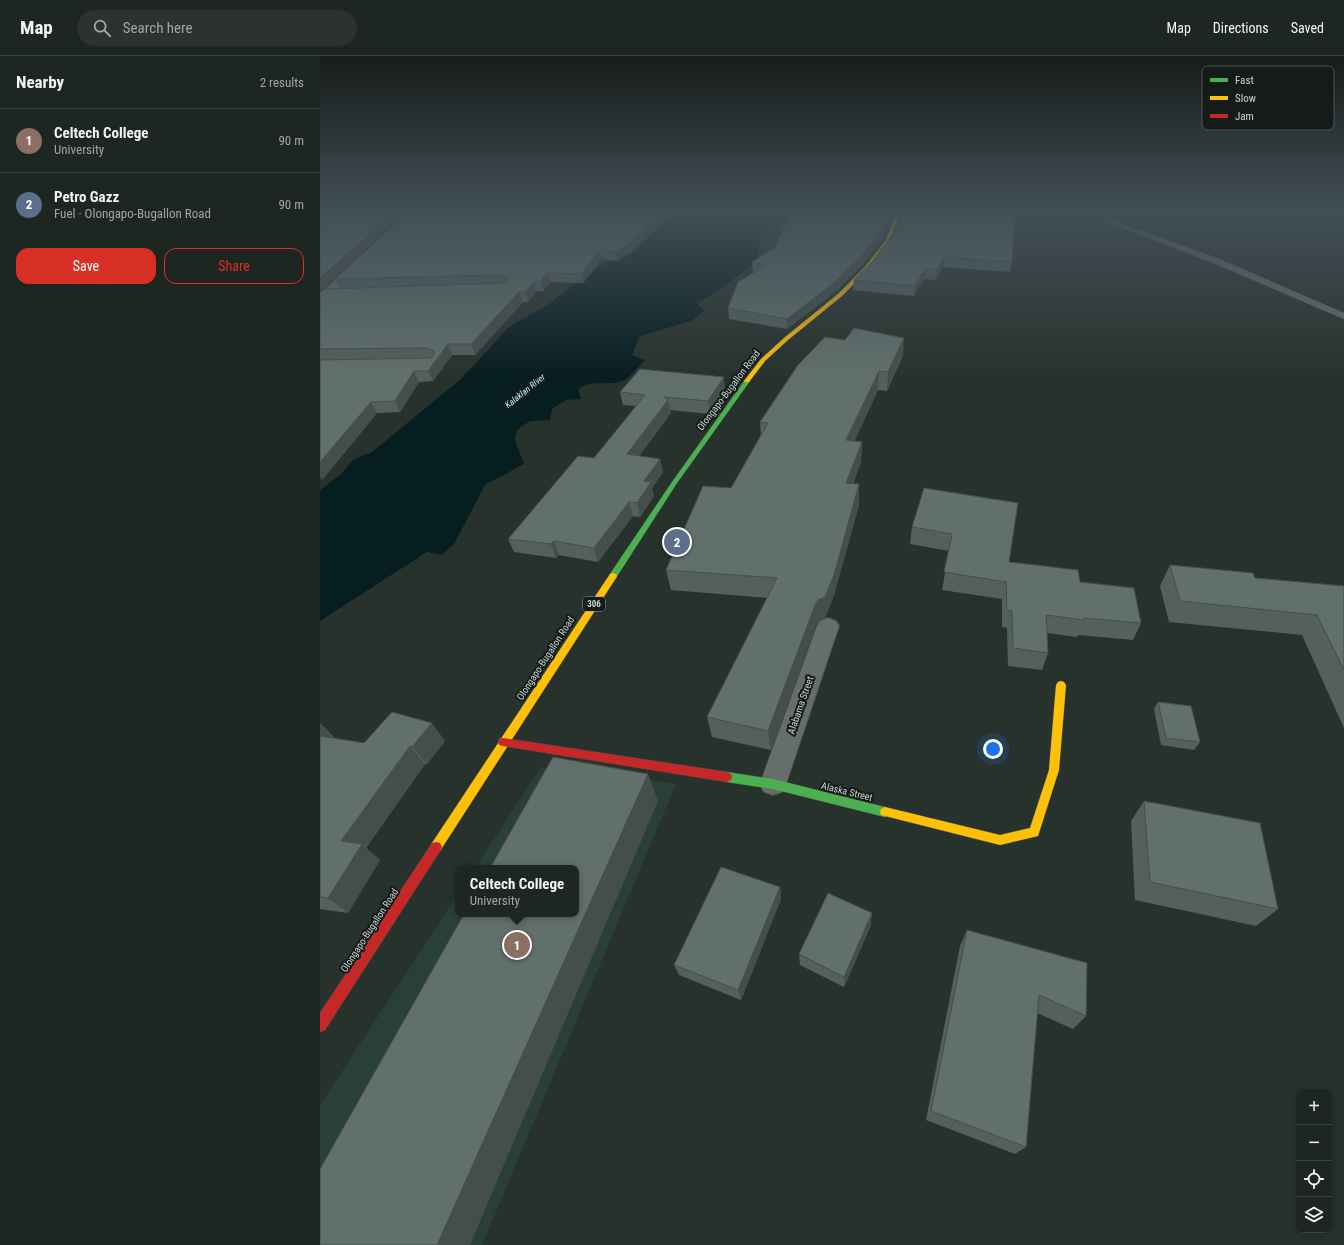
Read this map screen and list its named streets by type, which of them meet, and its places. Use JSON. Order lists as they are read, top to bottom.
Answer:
{
  "streets": {
    "main road": ["Olongapo-Bugallon Road", "306", "Alaska Street"],
    "street": ["Alabama Street"]
  },
  "crossings": [
    ["Olongapo-Bugallon Road", "Alaska Street"],
    ["Alabama Street", "Alaska Street"]
  ],
  "water": ["Kalaklan River"],
  "legend": ["Fast", "Slow", "Jam"],
  "page": {
    "header": "Map",
    "search": "Search here",
    "nav": ["Map", "Directions", "Saved"],
    "heading": ["Nearby", "2 results"],
    "list": [
      {
        "mark": "1",
        "name": "Celtech College",
        "note": "University",
        "value": "90 m"
      },
      {
        "mark": "2",
        "name": "Petro Gazz",
        "note": "Fuel · Olongapo-Bugallon Road",
        "value": "90 m"
      }
    ],
    "buttons": ["Save", "Share"],
    "pins": ["2", "1"],
    "popup": ["Celtech College", "University"],
    "map_buttons": ["+", "−"]
  }
}
